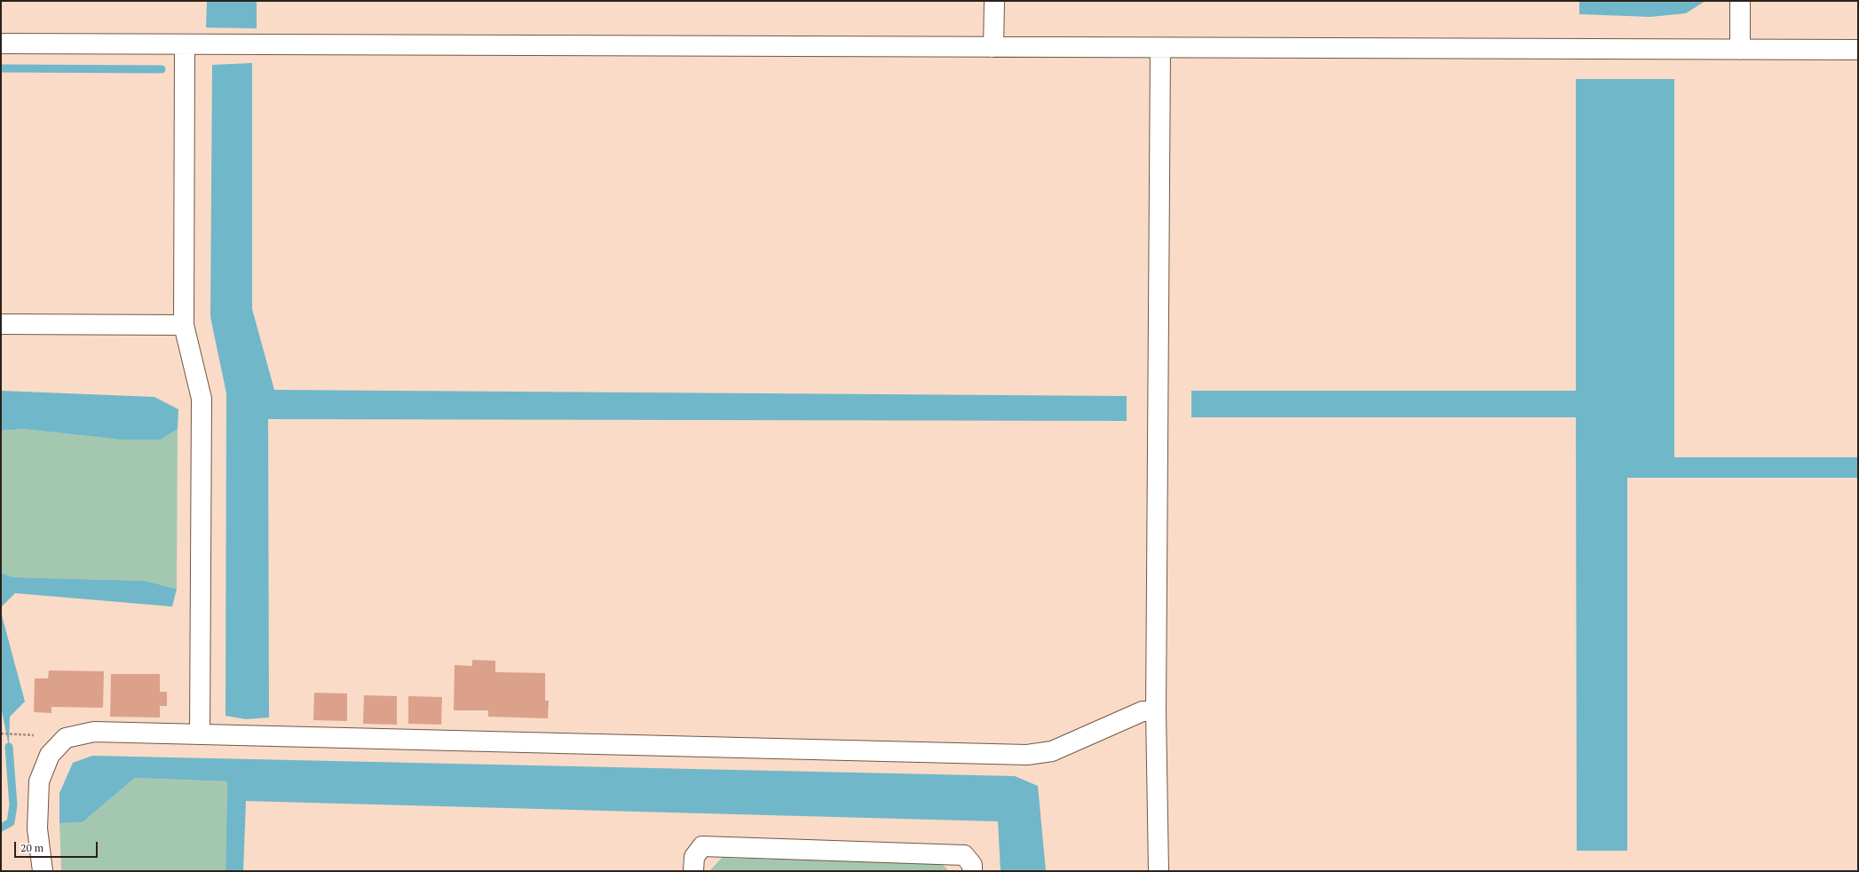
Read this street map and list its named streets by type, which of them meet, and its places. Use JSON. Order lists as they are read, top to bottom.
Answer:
{
  "scale_bar": "20 m"
}
